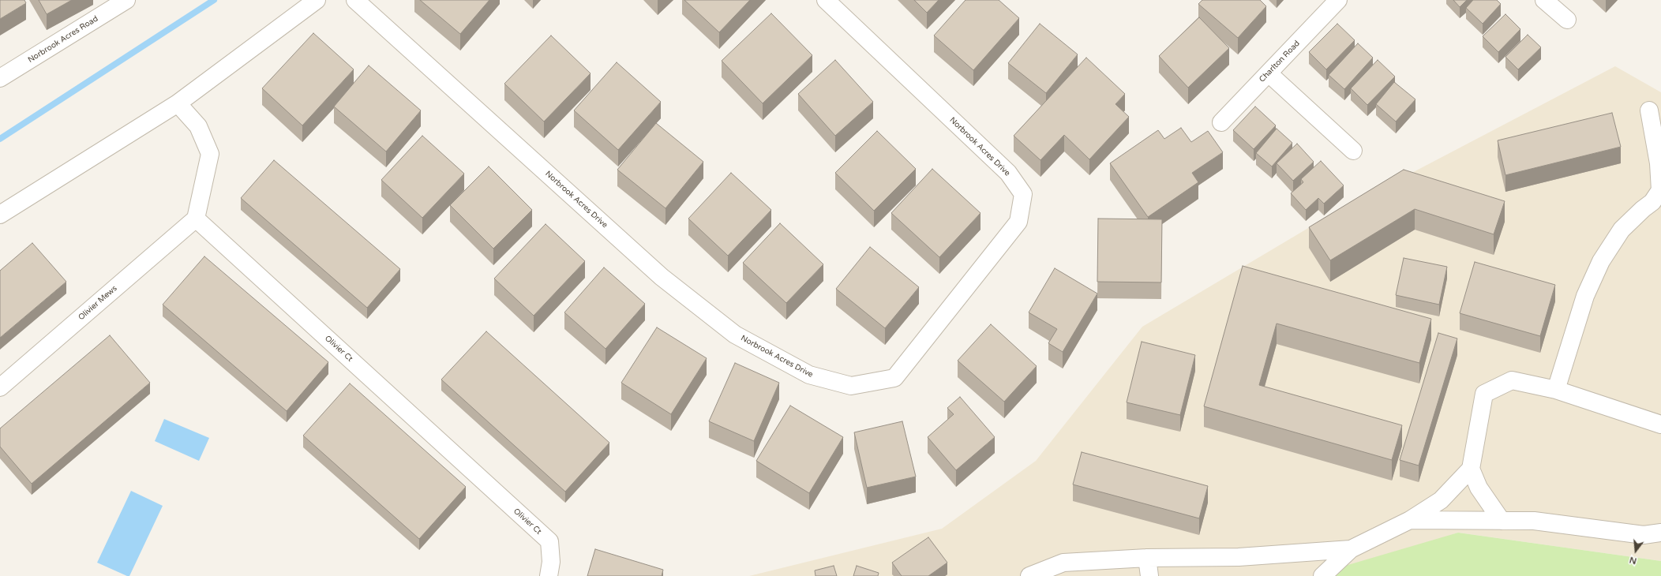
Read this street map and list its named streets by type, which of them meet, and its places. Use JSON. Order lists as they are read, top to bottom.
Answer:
{
  "streets": {
    "street": [
      "Norbrook Acres Road",
      "Charlton Road",
      "Norbrook Acres Drive",
      "Olivier Mews",
      "Olivier Ct"
    ]
  },
  "crossings": [
    ["Olivier Mews", "Olivier Ct"]
  ],
  "north": "bottom"
}
